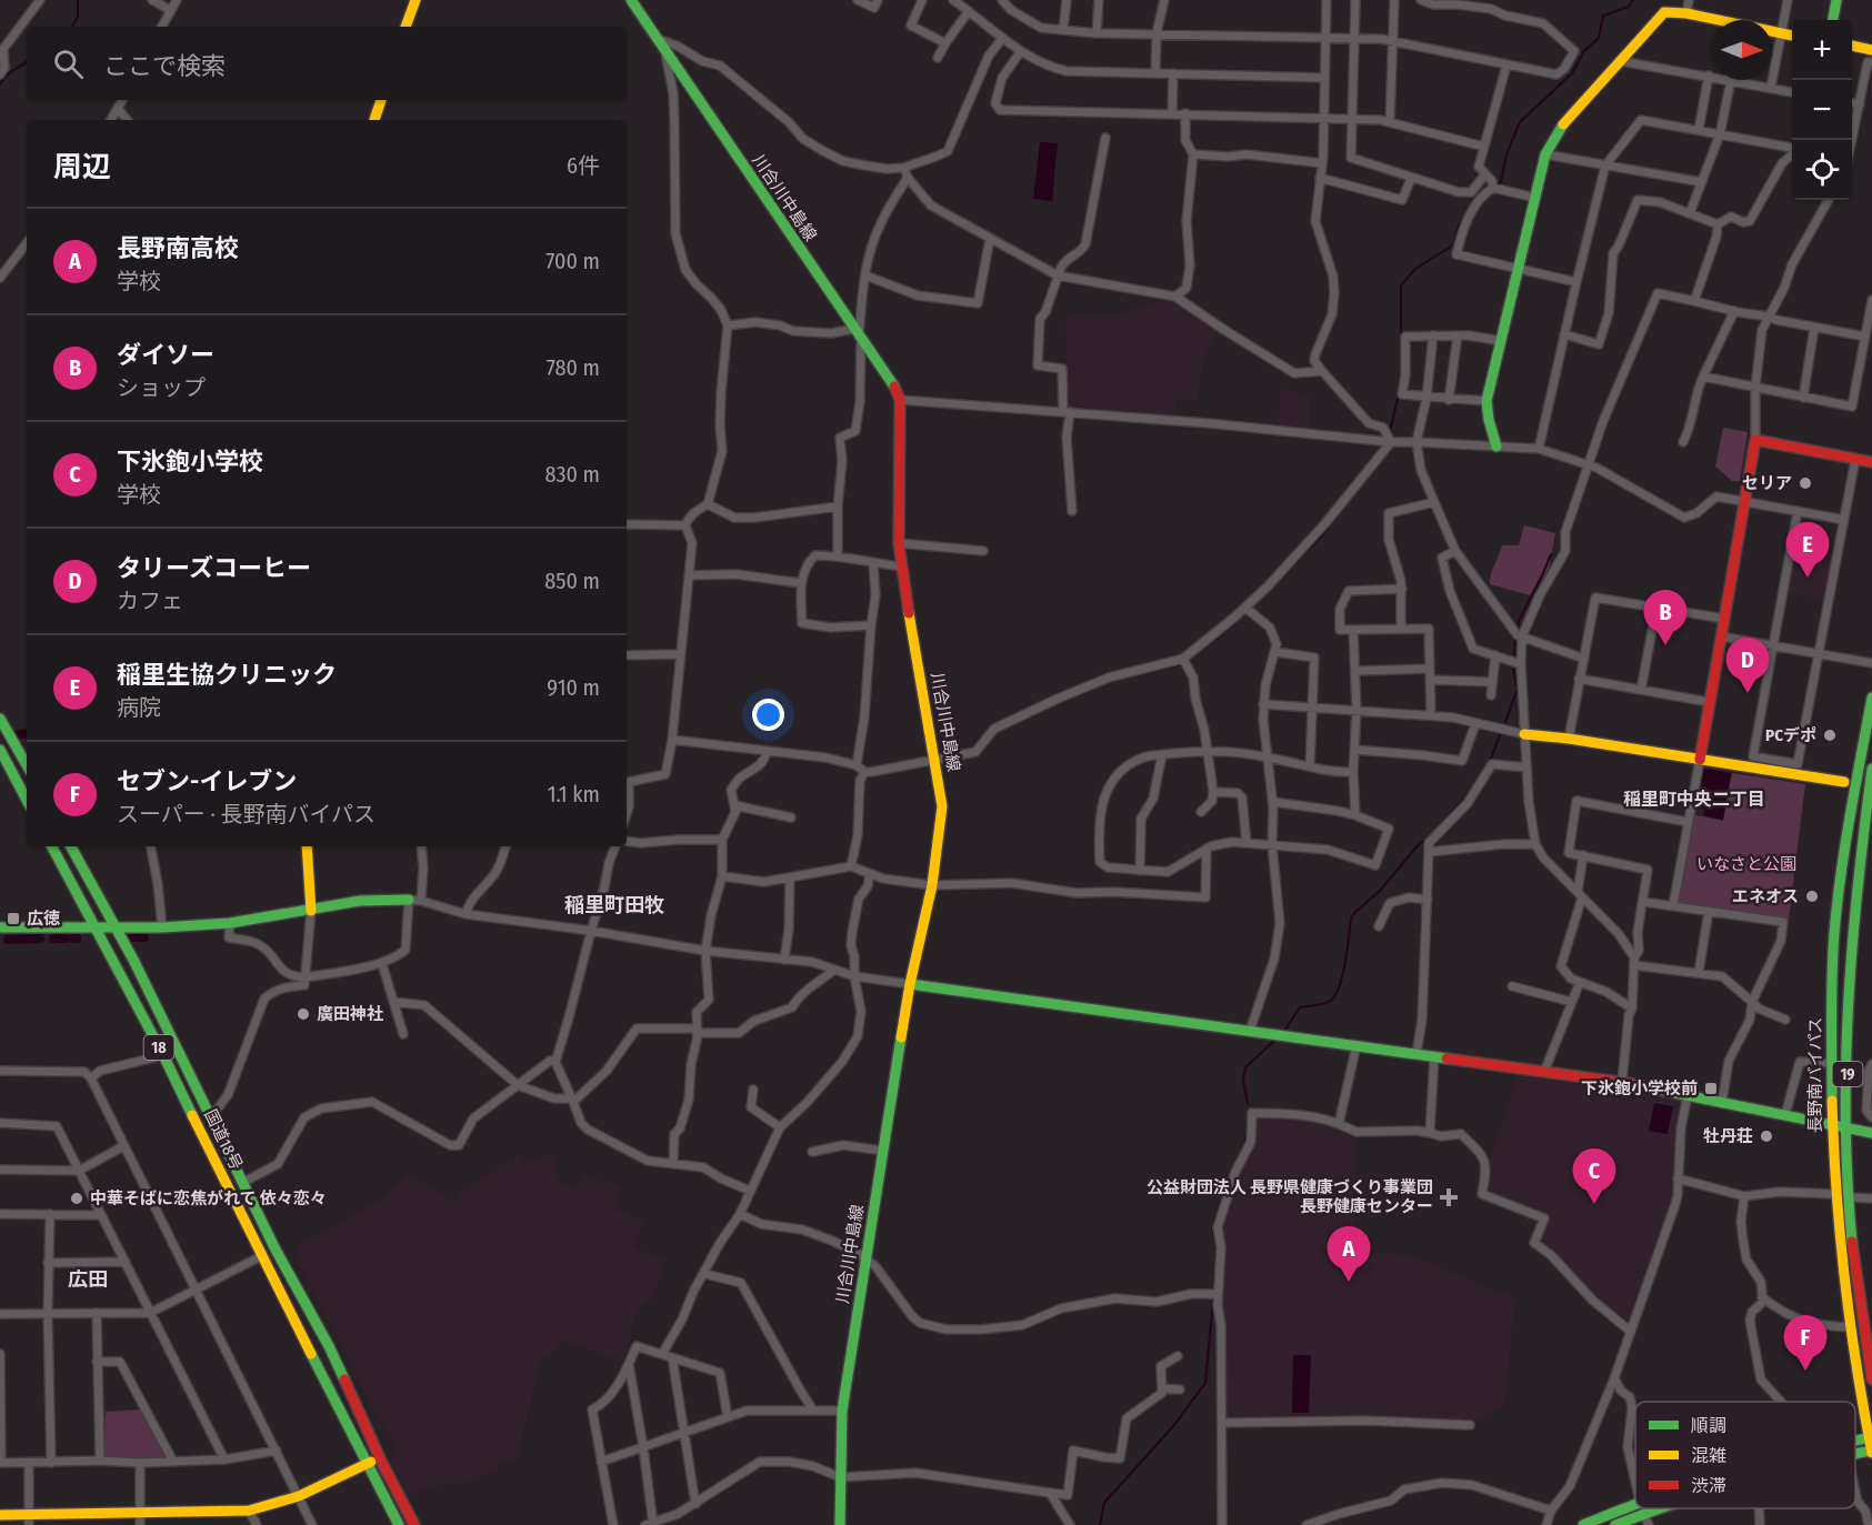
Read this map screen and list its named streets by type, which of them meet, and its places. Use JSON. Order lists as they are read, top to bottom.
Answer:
{
  "streets": {
    "main road": [
      "川合川中島線",
      "18",
      "19",
      "長野南バイパス",
      "国道18号"
    ]
  },
  "districts": ["稲里町中央二丁目", "稲里町田牧", "広田"],
  "parks": ["いなさと公園"],
  "places": {
    "other": [
      "セリア",
      "PCデポ",
      "エネオス",
      "廣田神社",
      "牡丹荘",
      "中華そばに恋焦がれて 依々恋々"
    ],
    "transit": ["広徳", "下氷鉋小学校前"],
    "health": ["公益財団法人 長野県健康づくり事業団 長野健康センター"]
  },
  "legend": ["順調", "混雑", "渋滞"],
  "north": "right",
  "page": {
    "map_buttons": ["+", "−"],
    "search": "ここで検索",
    "heading": ["周辺", "6件"],
    "list": [
      {
        "mark": "A",
        "name": "長野南高校",
        "note": "学校",
        "value": "700 m"
      },
      {
        "mark": "B",
        "name": "ダイソー",
        "note": "ショップ",
        "value": "780 m"
      },
      {
        "mark": "C",
        "name": "下氷鉋小学校",
        "note": "学校",
        "value": "830 m"
      },
      {
        "mark": "D",
        "name": "タリーズコーヒー",
        "note": "カフェ",
        "value": "850 m"
      },
      {
        "mark": "E",
        "name": "稲里生協クリニック",
        "note": "病院",
        "value": "910 m"
      },
      {
        "mark": "F",
        "name": "セブン-イレブン",
        "note": "スーパー · 長野南バイパス",
        "value": "1.1 km"
      }
    ],
    "pins": [
      "E",
      "B",
      "D",
      "C",
      "A",
      "F"
    ]
  }
}
